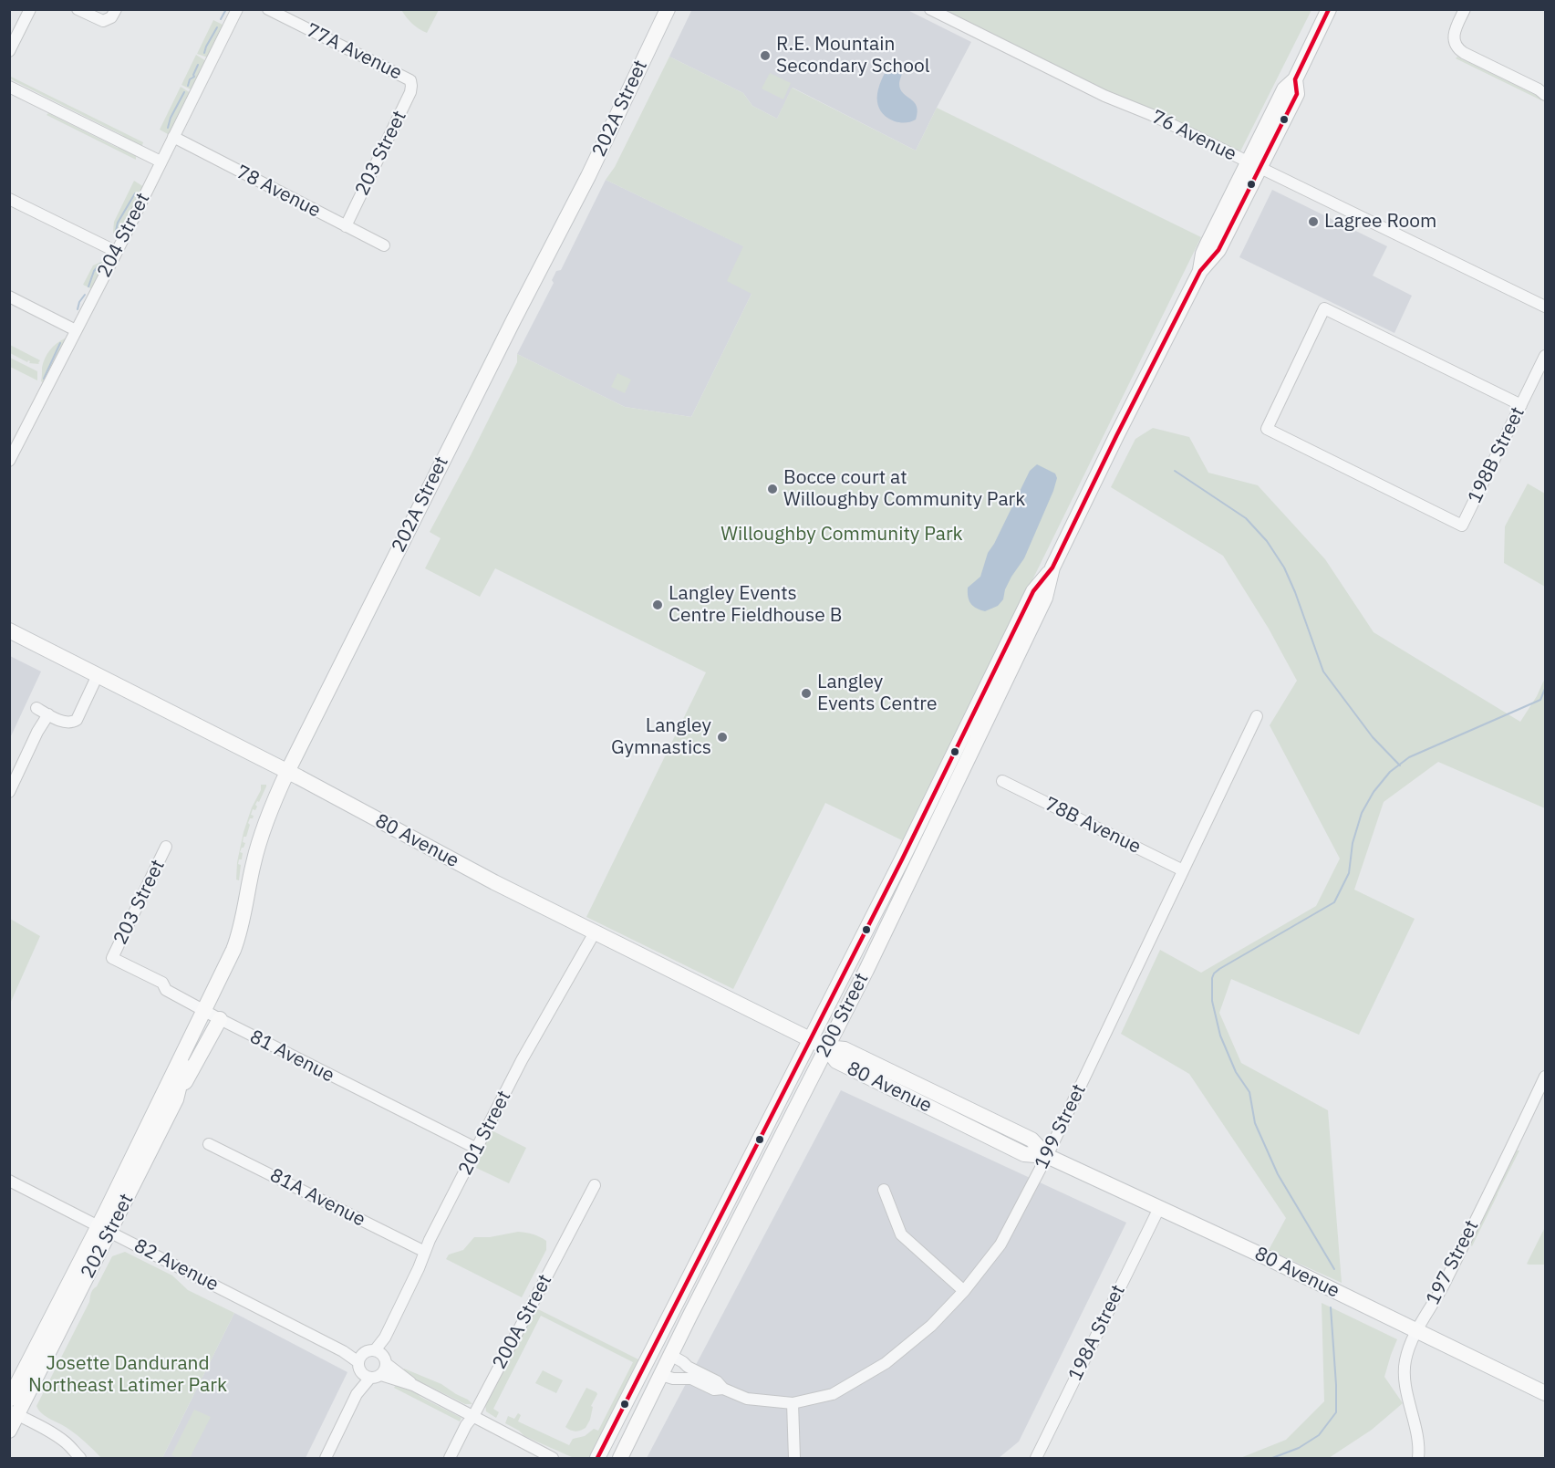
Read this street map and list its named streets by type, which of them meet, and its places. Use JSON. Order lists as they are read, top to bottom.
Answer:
{
  "streets": {
    "main road": [
      "202A Street",
      "80 Avenue",
      "200 Street",
      "202 Street"
    ],
    "street": [
      "77A Avenue",
      "76 Avenue",
      "203 Street",
      "78 Avenue",
      "204 Street",
      "198B Street",
      "78B Avenue",
      "81 Avenue",
      "199 Street",
      "201 Street",
      "81A Avenue",
      "197 Street",
      "82 Avenue",
      "200A Street",
      "198A Street"
    ]
  },
  "crossings": [
    ["77A Avenue", "203 Street"],
    ["202A Street", "80 Avenue"],
    ["202A Street", "81 Avenue"],
    ["202A Street", "202 Street"],
    ["76 Avenue", "200 Street"],
    ["203 Street", "78 Avenue"],
    ["203 Street", "81 Avenue"],
    ["78 Avenue", "204 Street"],
    ["78B Avenue", "199 Street"],
    ["80 Avenue", "200 Street"],
    ["80 Avenue", "199 Street"],
    ["80 Avenue", "201 Street"],
    ["80 Avenue", "197 Street"],
    ["80 Avenue", "198A Street"],
    ["81 Avenue", "201 Street"],
    ["81 Avenue", "202 Street"],
    ["201 Street", "81A Avenue"],
    ["201 Street", "82 Avenue"],
    ["202 Street", "82 Avenue"]
  ],
  "parks": ["Willoughby Community Park", "Josette Dandurand Northeast Latimer Park"],
  "places": [
    "R.E. Mountain Secondary School",
    "Lagree Room",
    "Bocce court at Willoughby Community Park",
    "Langley Events Centre Fieldhouse B",
    "Langley Events Centre",
    "Langley Gymnastics"
  ]
}
